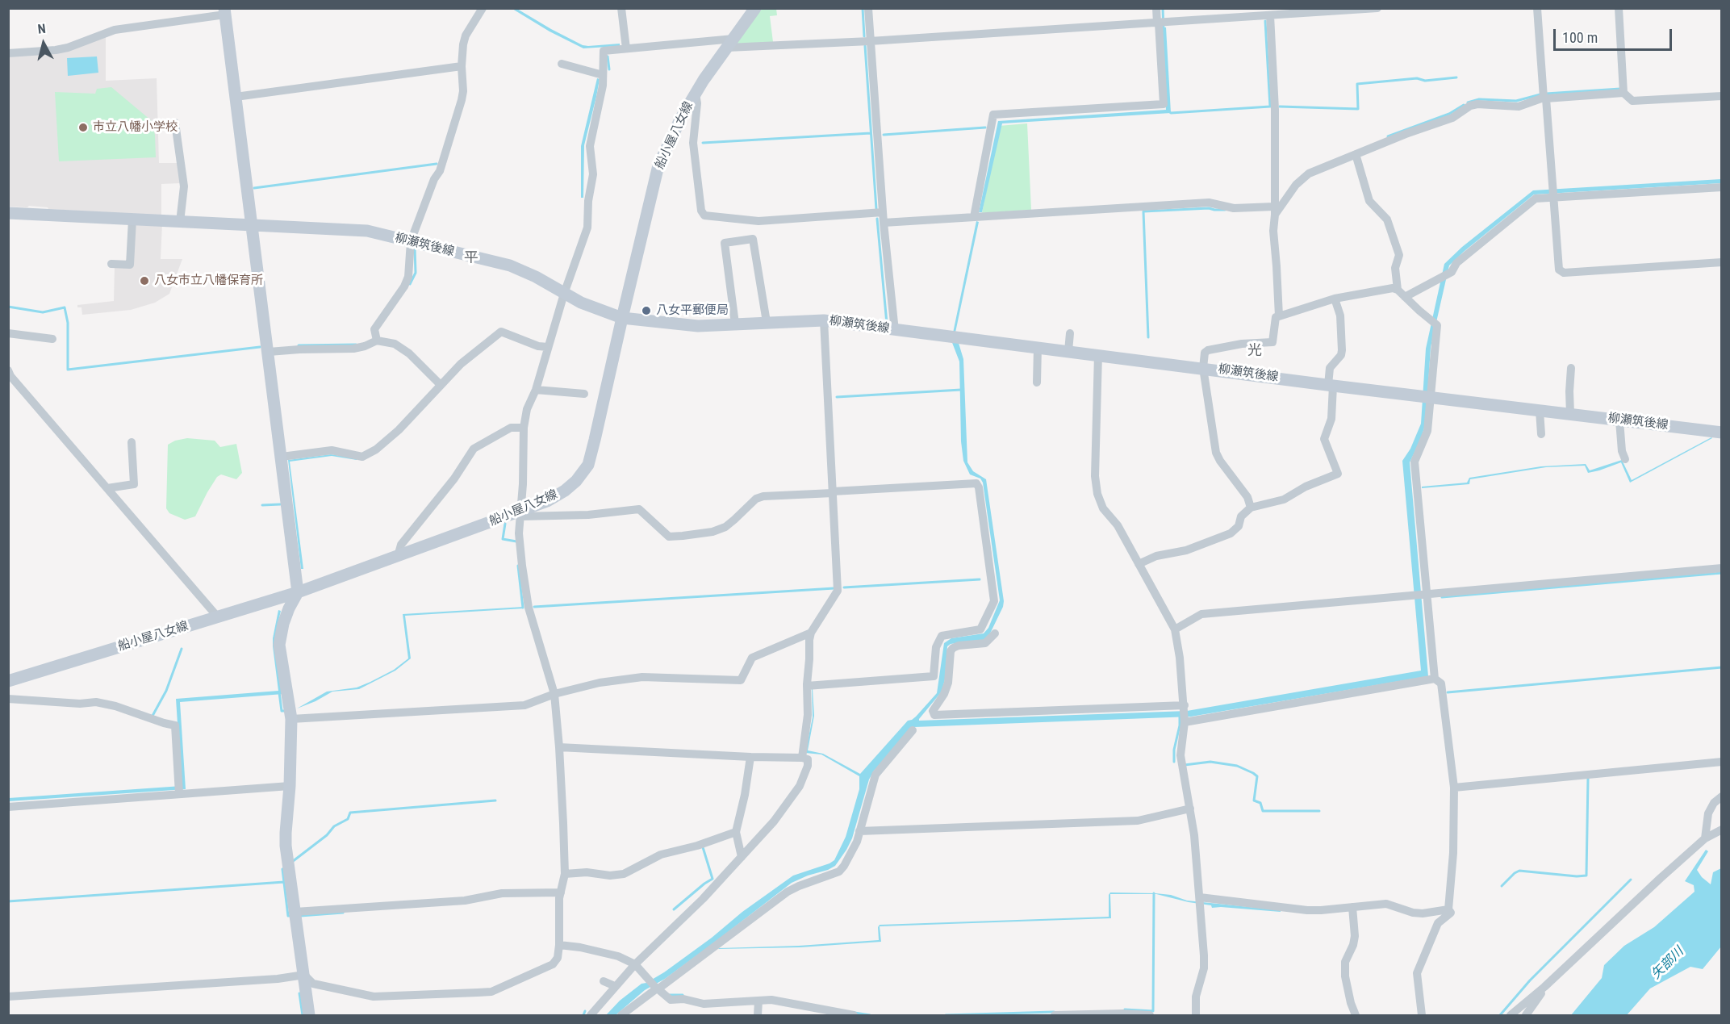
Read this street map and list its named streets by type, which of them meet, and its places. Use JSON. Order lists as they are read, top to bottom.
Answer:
{
  "streets": {
    "main road": ["船小屋八女線", "柳瀬筑後線"]
  },
  "crossings": [
    ["船小屋八女線", "柳瀬筑後線"]
  ],
  "districts": ["平", "光"],
  "water": ["矢部川"],
  "places": ["市立八幡小学校", "八女市立八幡保育所", "八女平郵便局"],
  "scale_bar": "100 m",
  "north": "top"
}
